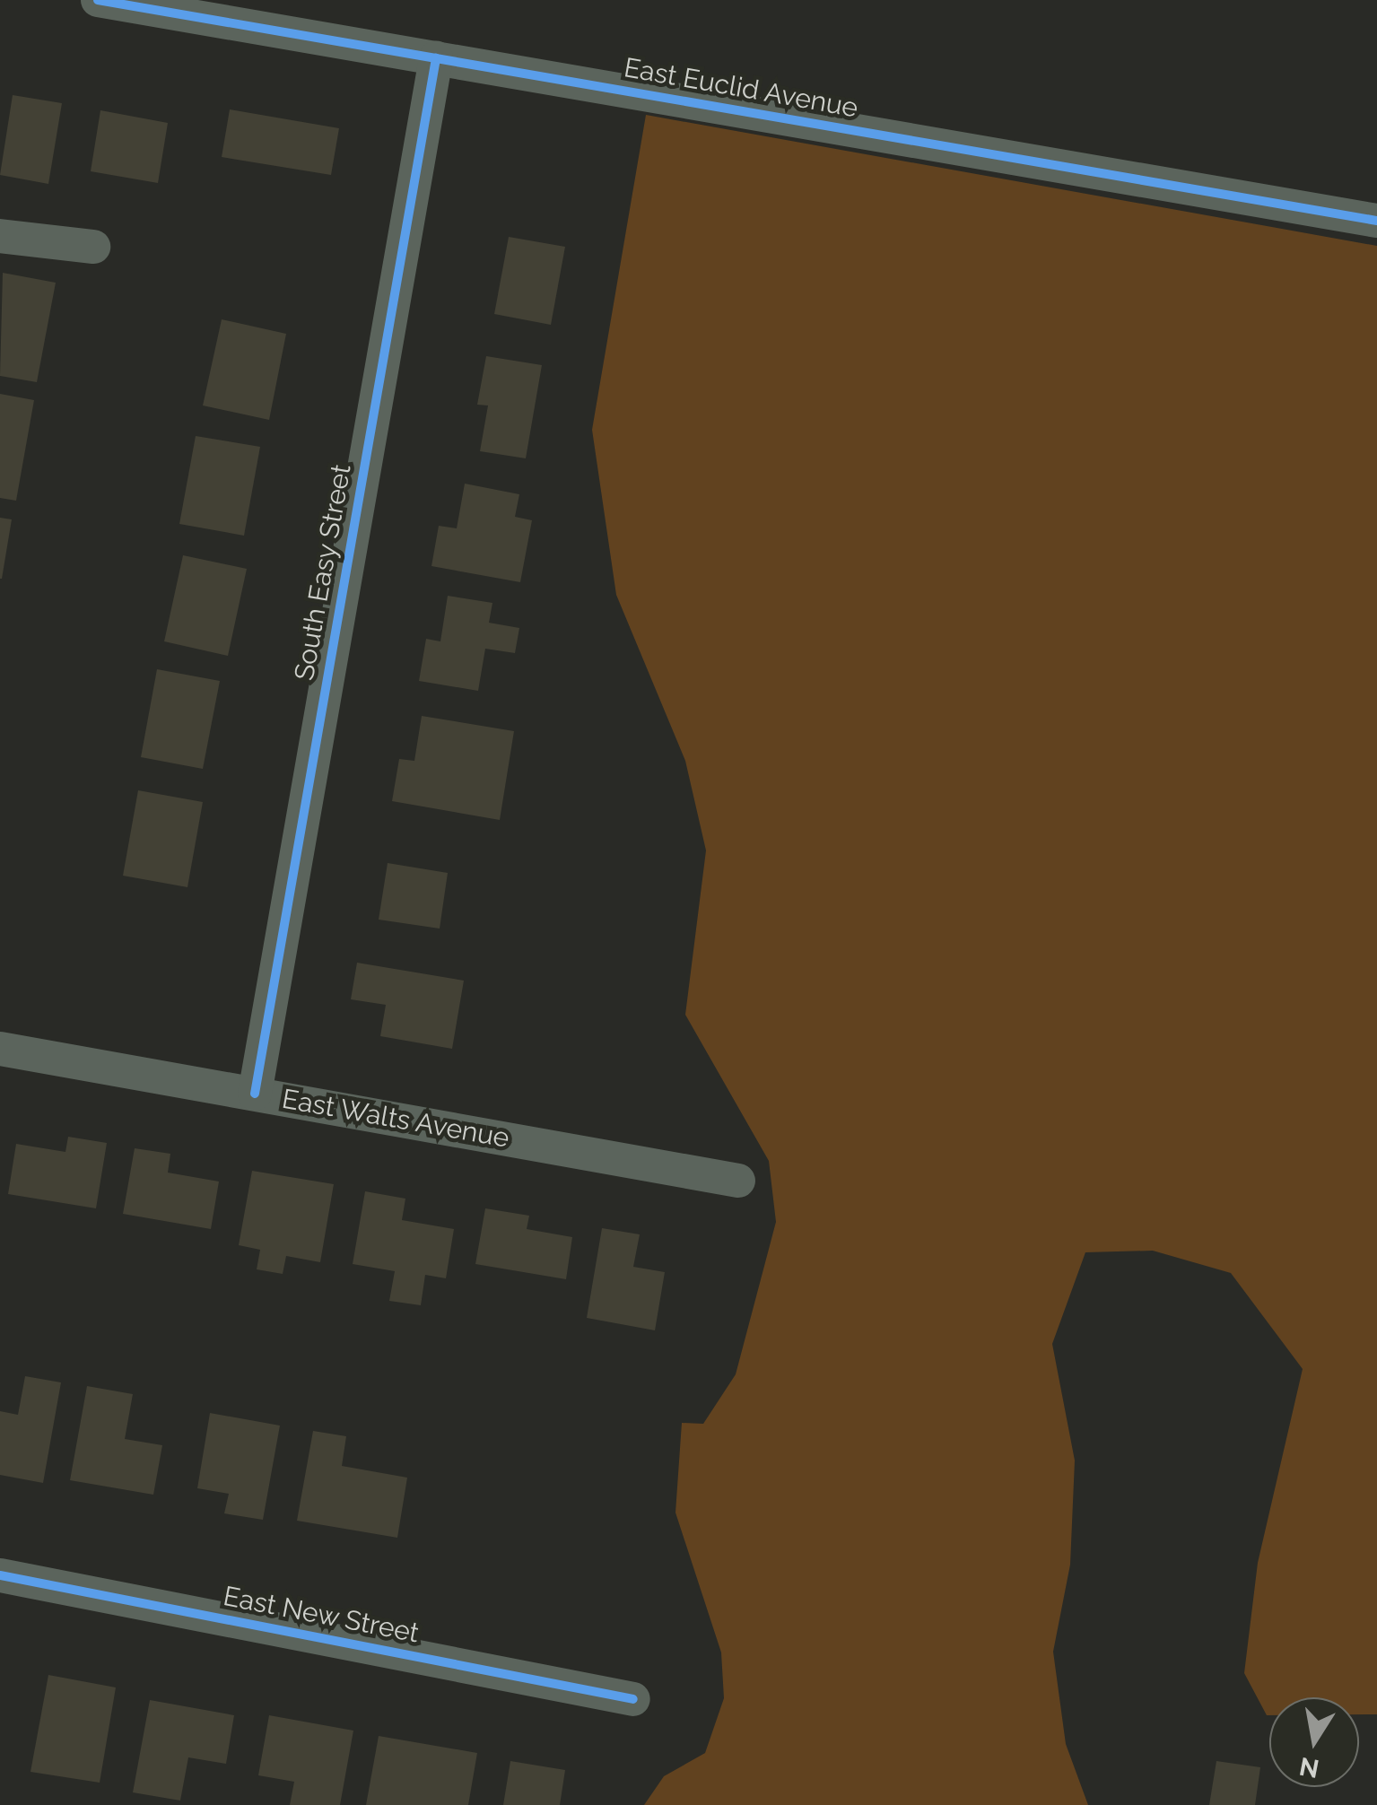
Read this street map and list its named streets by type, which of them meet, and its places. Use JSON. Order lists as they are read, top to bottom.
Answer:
{
  "streets": {
    "street": [
      "East Euclid Avenue",
      "South Easy Street",
      "East Walts Avenue",
      "East New Street"
    ]
  },
  "crossings": [
    ["East Euclid Avenue", "South Easy Street"],
    ["South Easy Street", "East Walts Avenue"]
  ],
  "north": "bottom"
}
